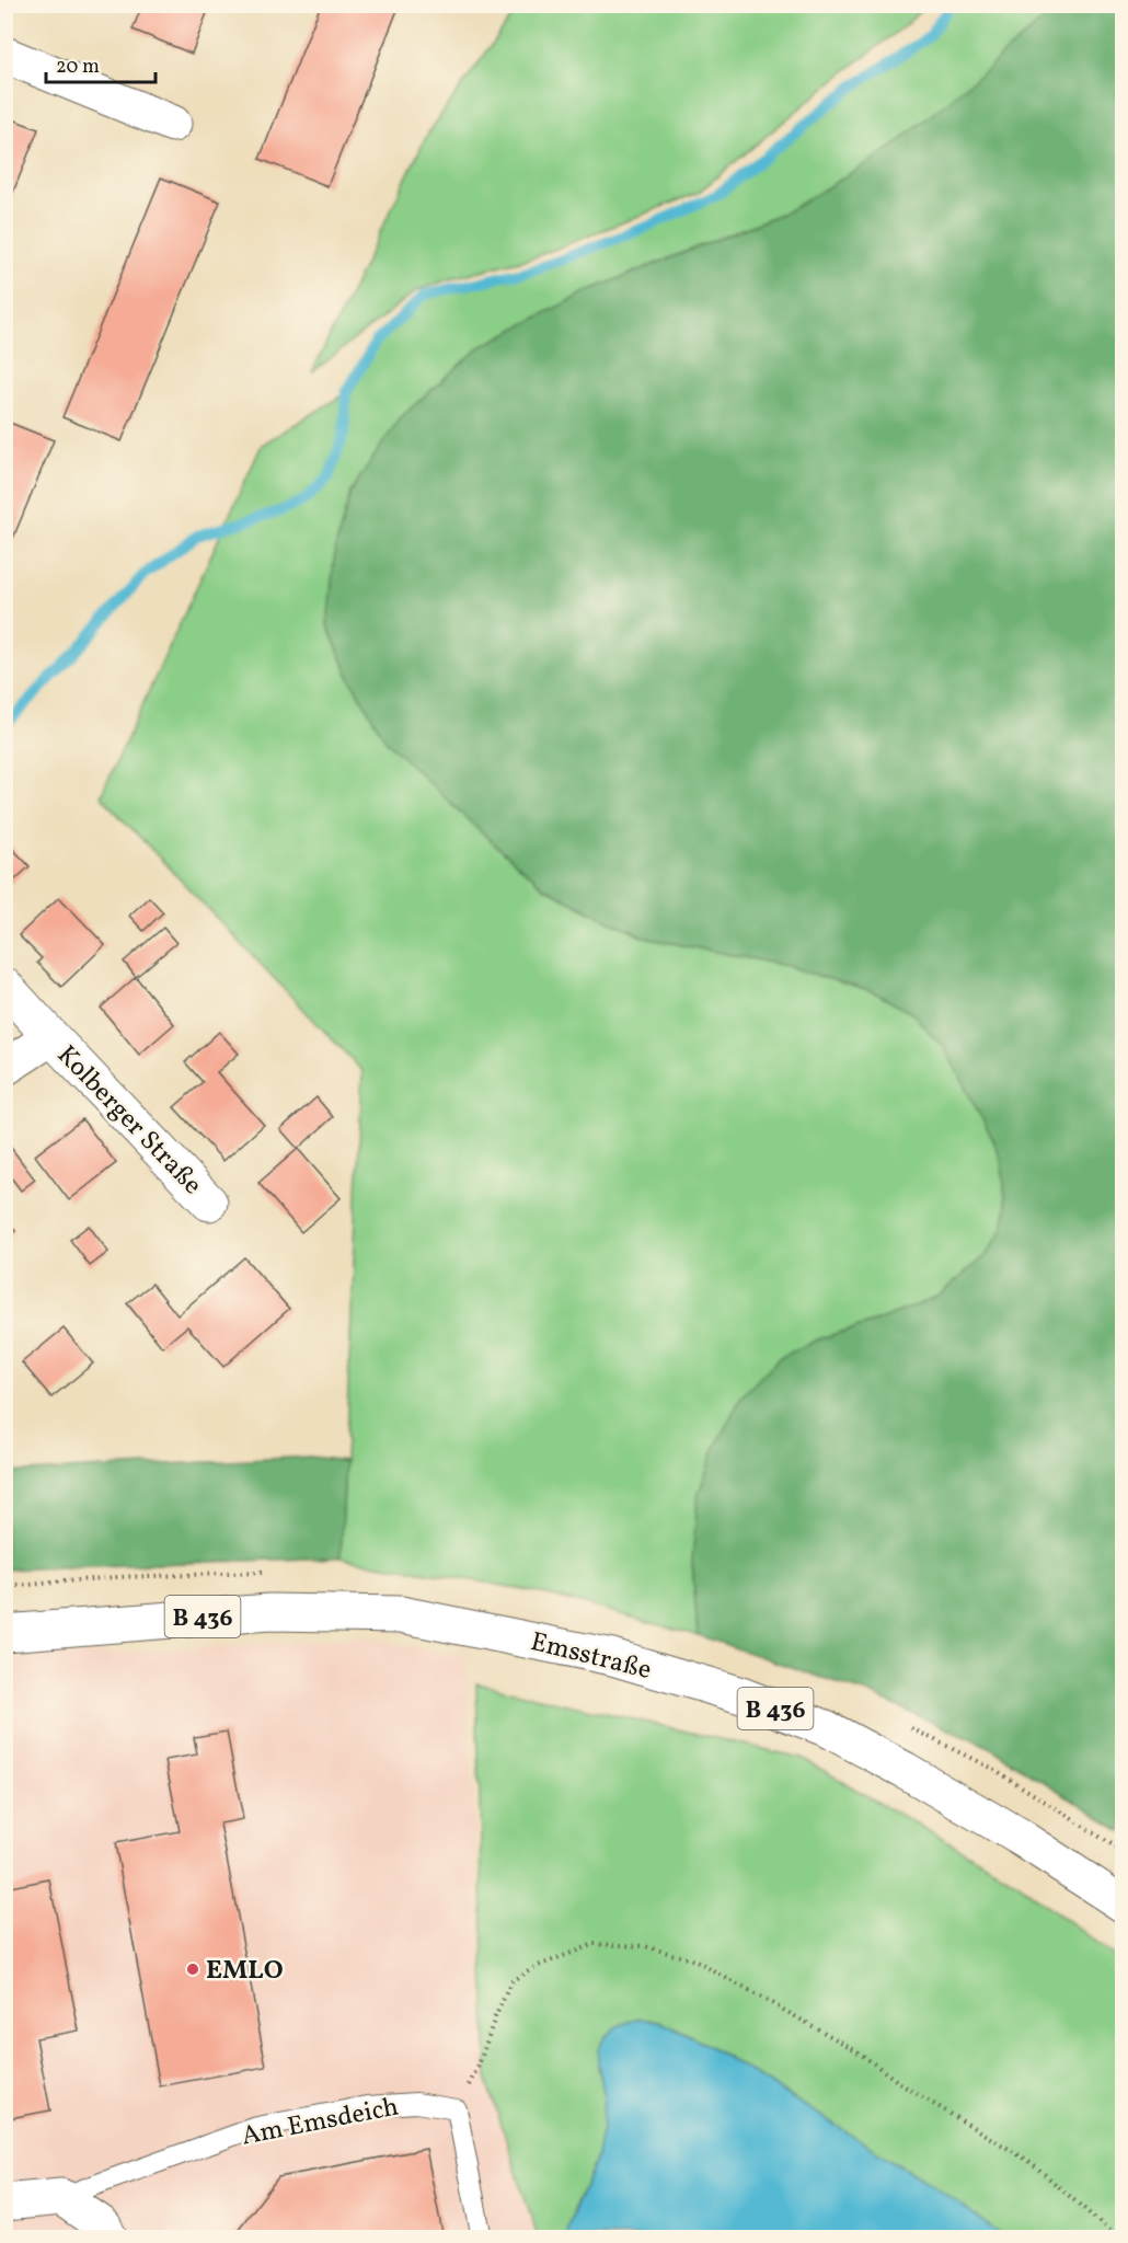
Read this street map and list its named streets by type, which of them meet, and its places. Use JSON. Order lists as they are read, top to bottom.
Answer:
{
  "streets": {
    "main road": [
      "Kolberger Straße",
      "B 436",
      "Emsstraße",
      "Am Emsdeich"
    ]
  },
  "places": ["EMLO"],
  "scale_bar": "20 m"
}
